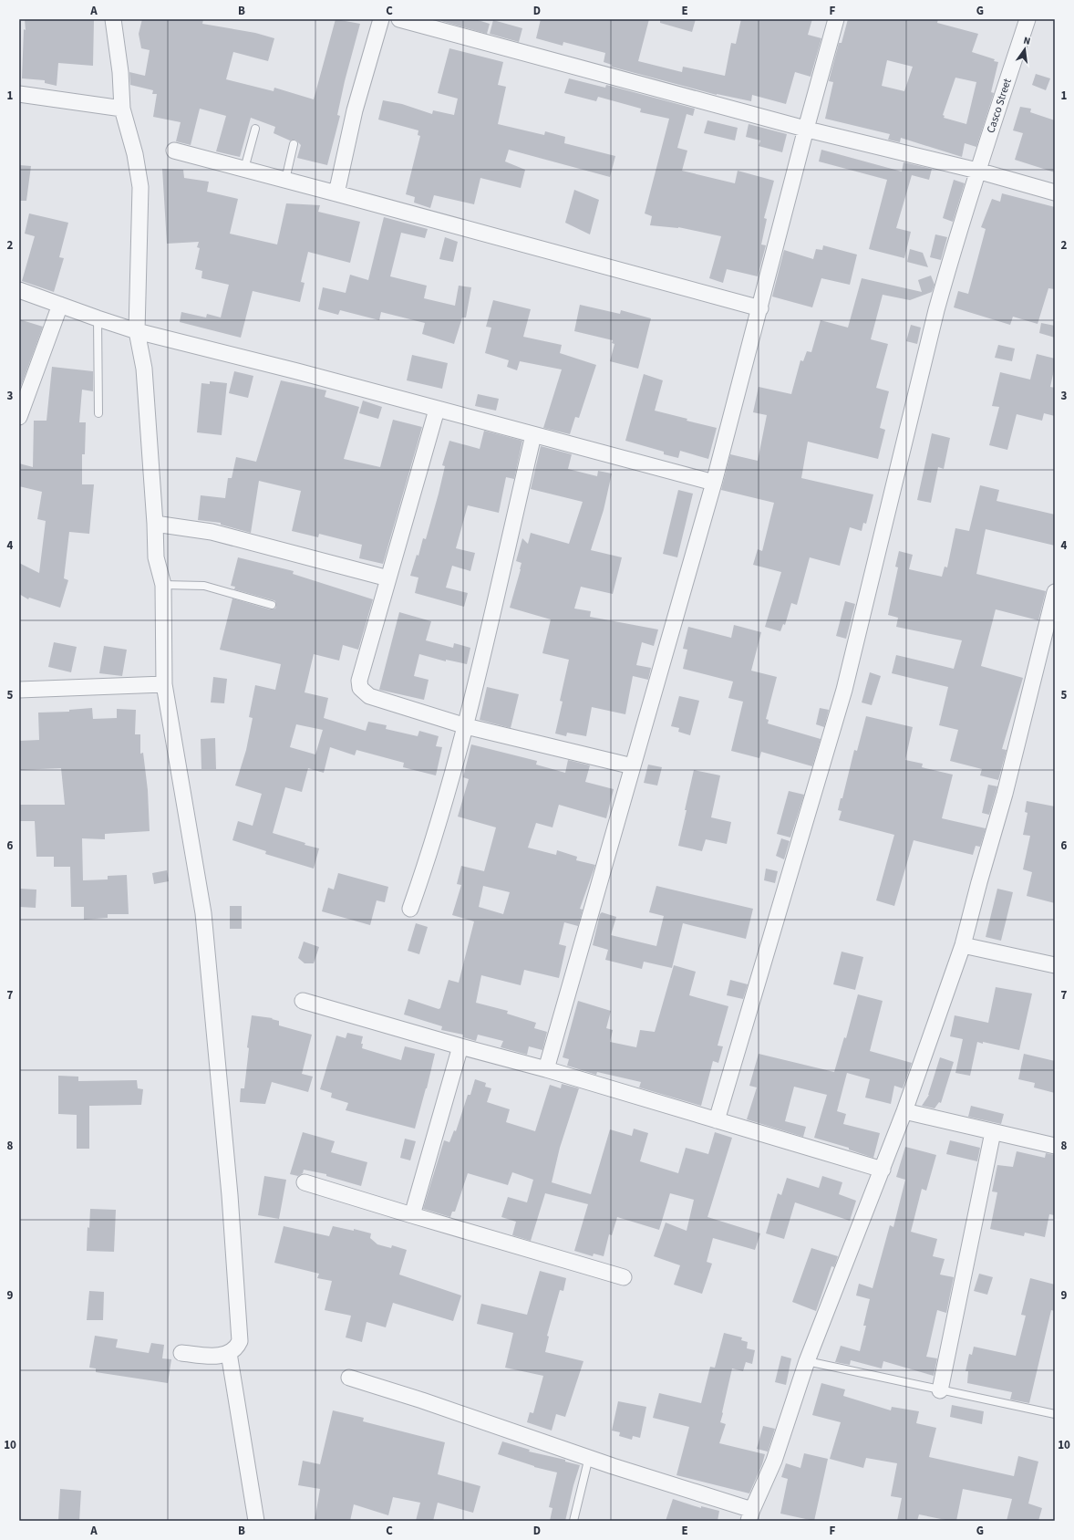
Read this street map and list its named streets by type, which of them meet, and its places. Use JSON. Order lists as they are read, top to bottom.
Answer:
{
  "streets": {
    "street": ["Casco Street"]
  },
  "north": "top",
  "grid": {
    "columns": [
      "A",
      "B",
      "C",
      "D",
      "E",
      "F",
      "G"
    ],
    "rows": [
      "1",
      "2",
      "3",
      "4",
      "5",
      "6",
      "7",
      "8",
      "9",
      "10"
    ]
  }
}
